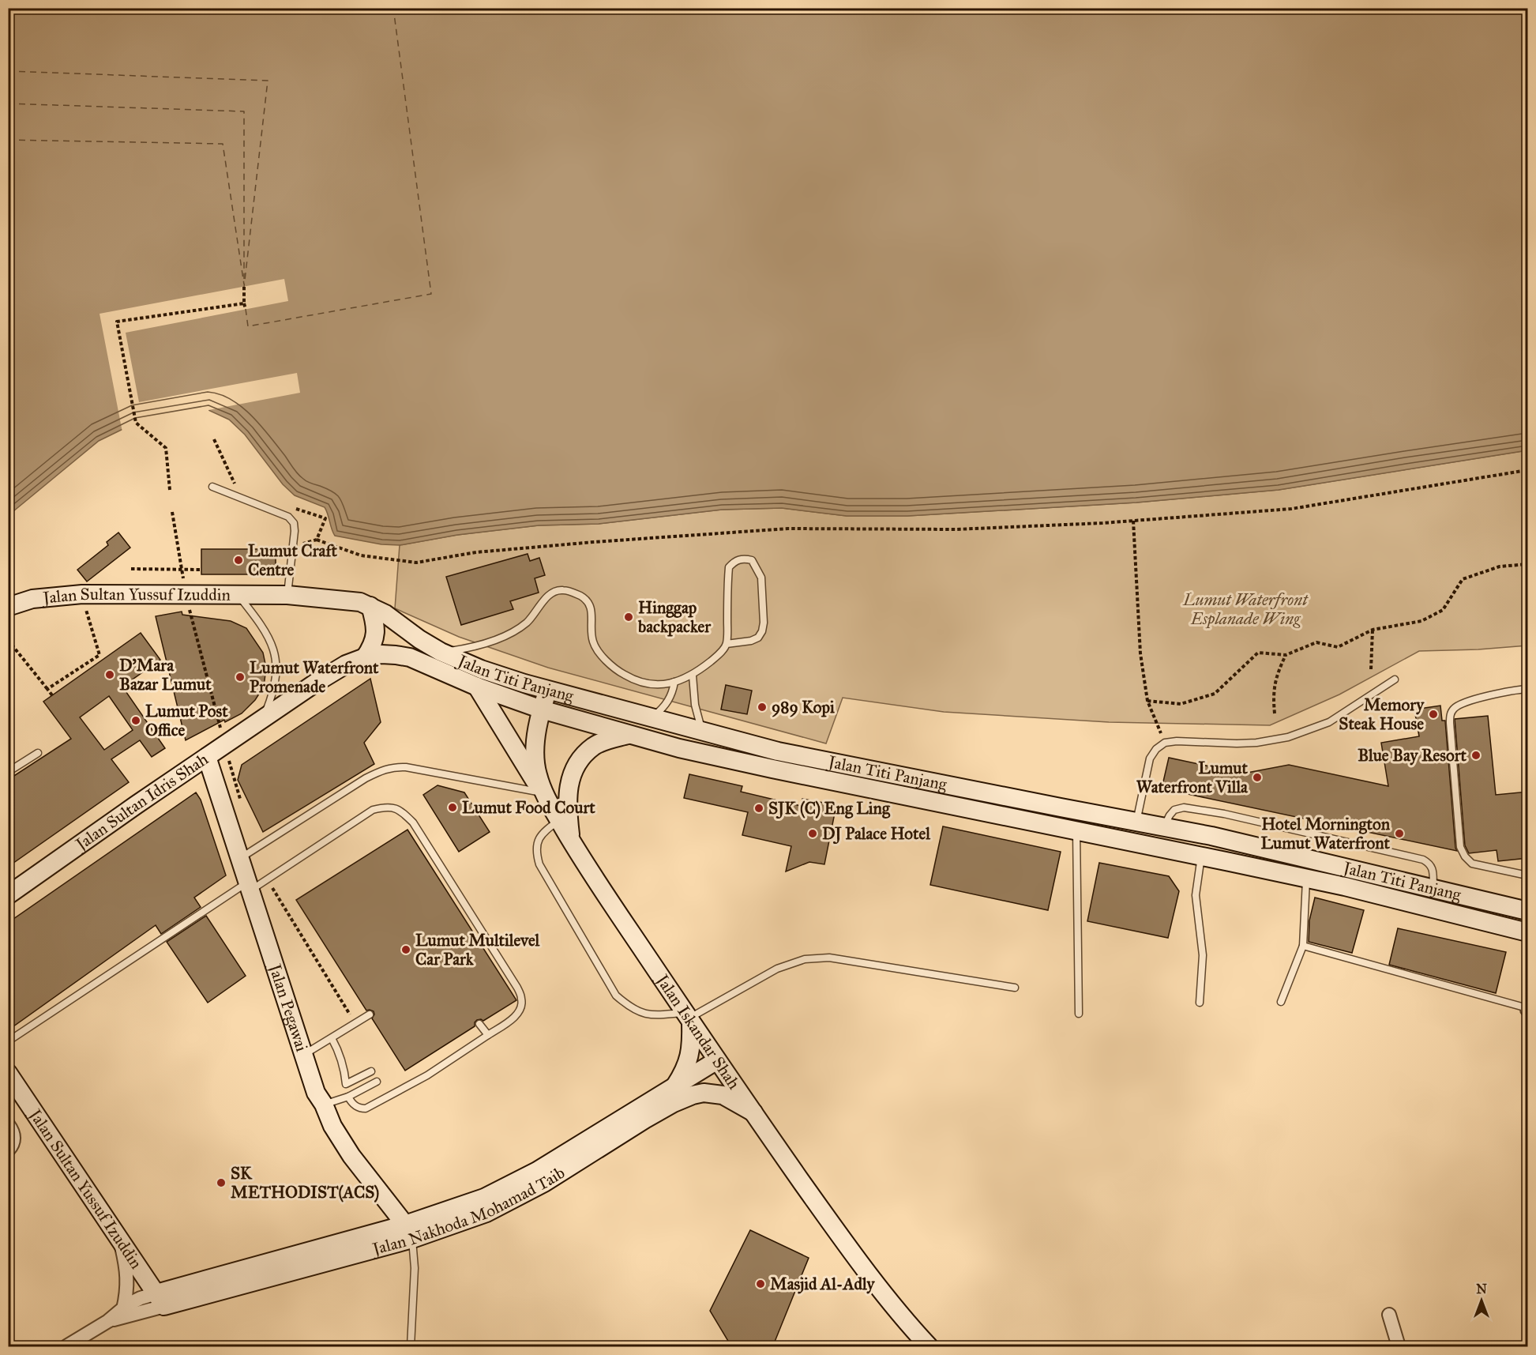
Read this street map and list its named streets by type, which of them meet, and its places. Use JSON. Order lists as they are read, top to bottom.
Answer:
{
  "streets": {
    "street": [
      "Jalan Sultan Yussuf Izuddin",
      "Jalan Titi Panjang",
      "Jalan Sultan Idris Shah",
      "Jalan Pegawai",
      "Jalan Iskandar Shah",
      "Jalan Nakhoda Mohamad Taib"
    ]
  },
  "crossings": [
    ["Jalan Sultan Yussuf Izuddin", "Jalan Titi Panjang"],
    ["Jalan Sultan Yussuf Izuddin", "Jalan Nakhoda Mohamad Taib"],
    ["Jalan Titi Panjang", "Jalan Sultan Idris Shah"],
    ["Jalan Titi Panjang", "Jalan Iskandar Shah"],
    ["Jalan Sultan Idris Shah", "Jalan Pegawai"],
    ["Jalan Pegawai", "Jalan Nakhoda Mohamad Taib"],
    ["Jalan Iskandar Shah", "Jalan Nakhoda Mohamad Taib"]
  ],
  "parks": ["Lumut Waterfront Esplanade Wing"],
  "places": [
    "Lumut Craft Centre",
    "Hinggap backpacker",
    "D'Mara Bazar Lumut",
    "Lumut Waterfront Promenade",
    "989 Kopi",
    "Memory Steak House",
    "Lumut Post Office",
    "Blue Bay Resort",
    "Lumut Waterfront Villa",
    "Lumut Food Court",
    "SJK (C) Eng Ling",
    "DJ Palace Hotel",
    "Hotel Mornington Lumut Waterfront",
    "Lumut Multilevel Car Park",
    "SK METHODIST(ACS)",
    "Masjid Al-Adly"
  ],
  "north": "top"
}
